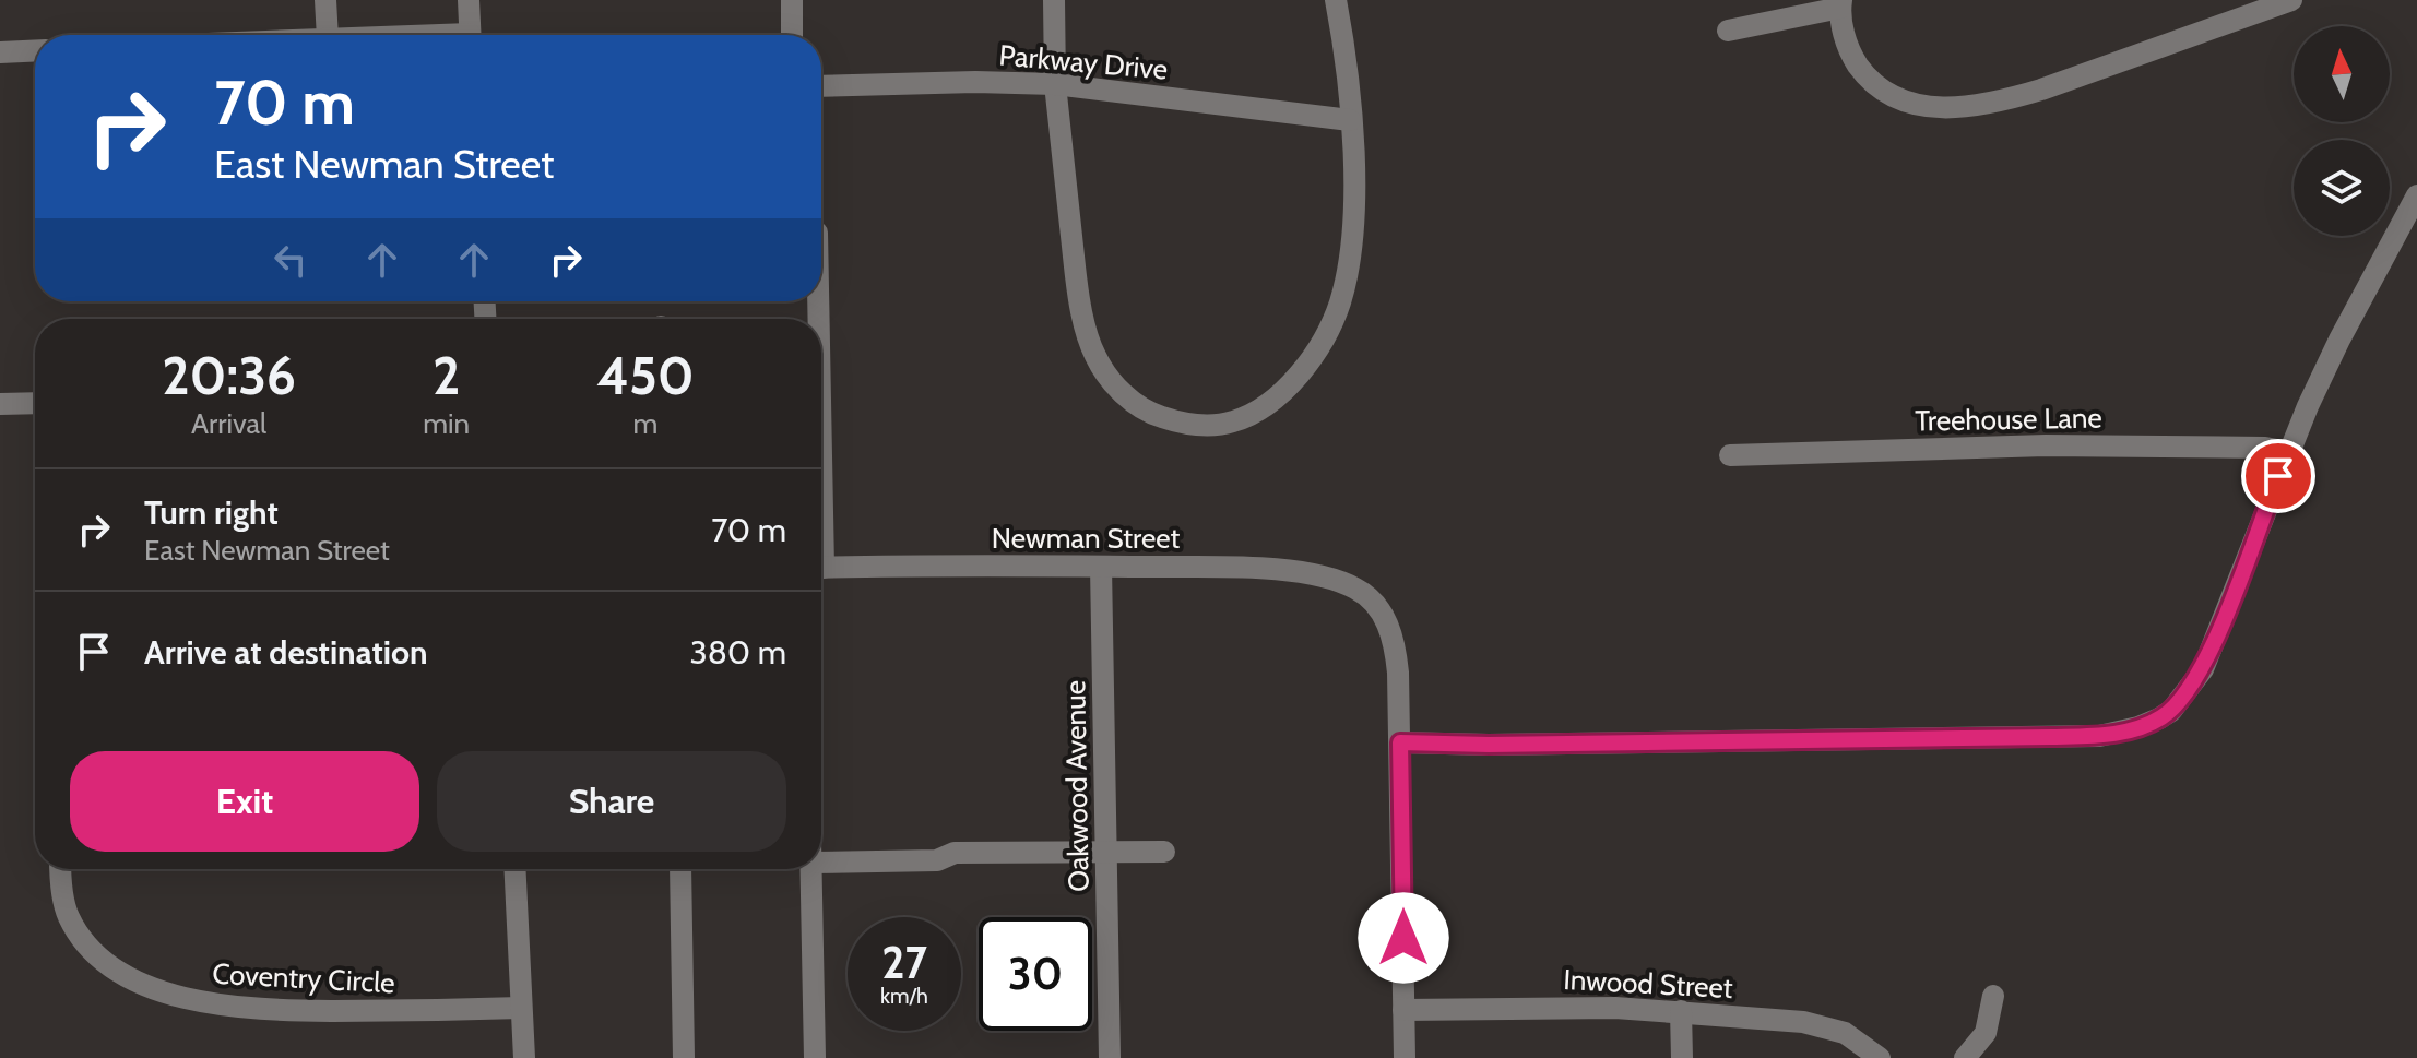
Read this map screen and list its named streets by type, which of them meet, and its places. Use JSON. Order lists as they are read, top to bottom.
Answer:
{
  "streets": {
    "street": [
      "Parkway Drive",
      "Treehouse Lane",
      "Newman Street",
      "Oakwood Avenue",
      "Coventry Circle",
      "Inwood Street"
    ]
  },
  "crossings": [
    ["Newman Street", "Oakwood Avenue"]
  ],
  "north": "top",
  "page": {
    "turn": ["70 m", "East Newman Street"],
    "eta": [
      "20:36",
      "Arrival",
      "2",
      "min",
      "450",
      "m"
    ],
    "list": [
      {
        "name": "Turn right",
        "note": "East Newman Street",
        "value": "70 m"
      },
      {
        "name": "Arrive at destination",
        "value": "380 m"
      }
    ],
    "buttons": ["Exit", "Share"],
    "speed": "27 km/h",
    "limit": "30"
  }
}
